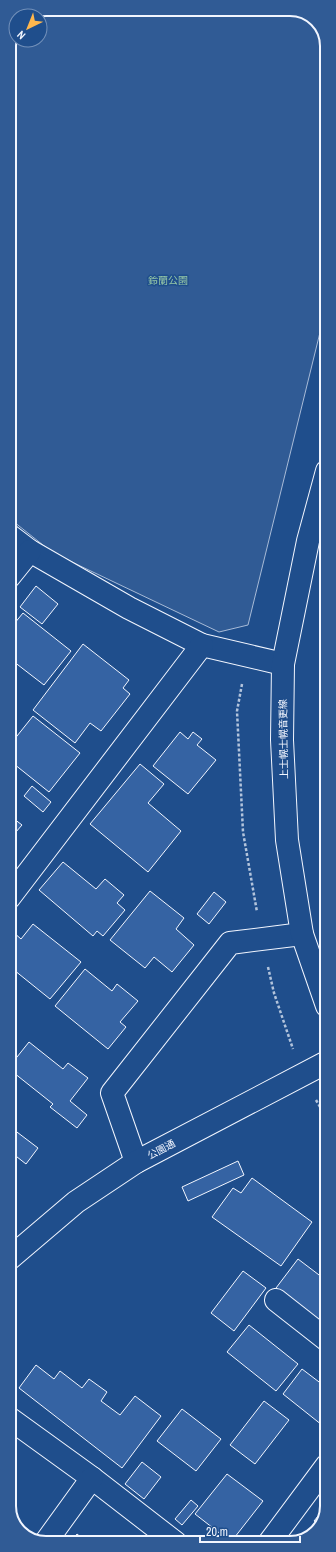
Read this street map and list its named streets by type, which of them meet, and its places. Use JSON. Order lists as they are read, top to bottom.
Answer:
{
  "streets": {
    "street": ["上士幌士幌音更線", "公園通"]
  },
  "parks": ["鈴蘭公園"],
  "scale_bar": "20 m",
  "north": "bottom left"
}
